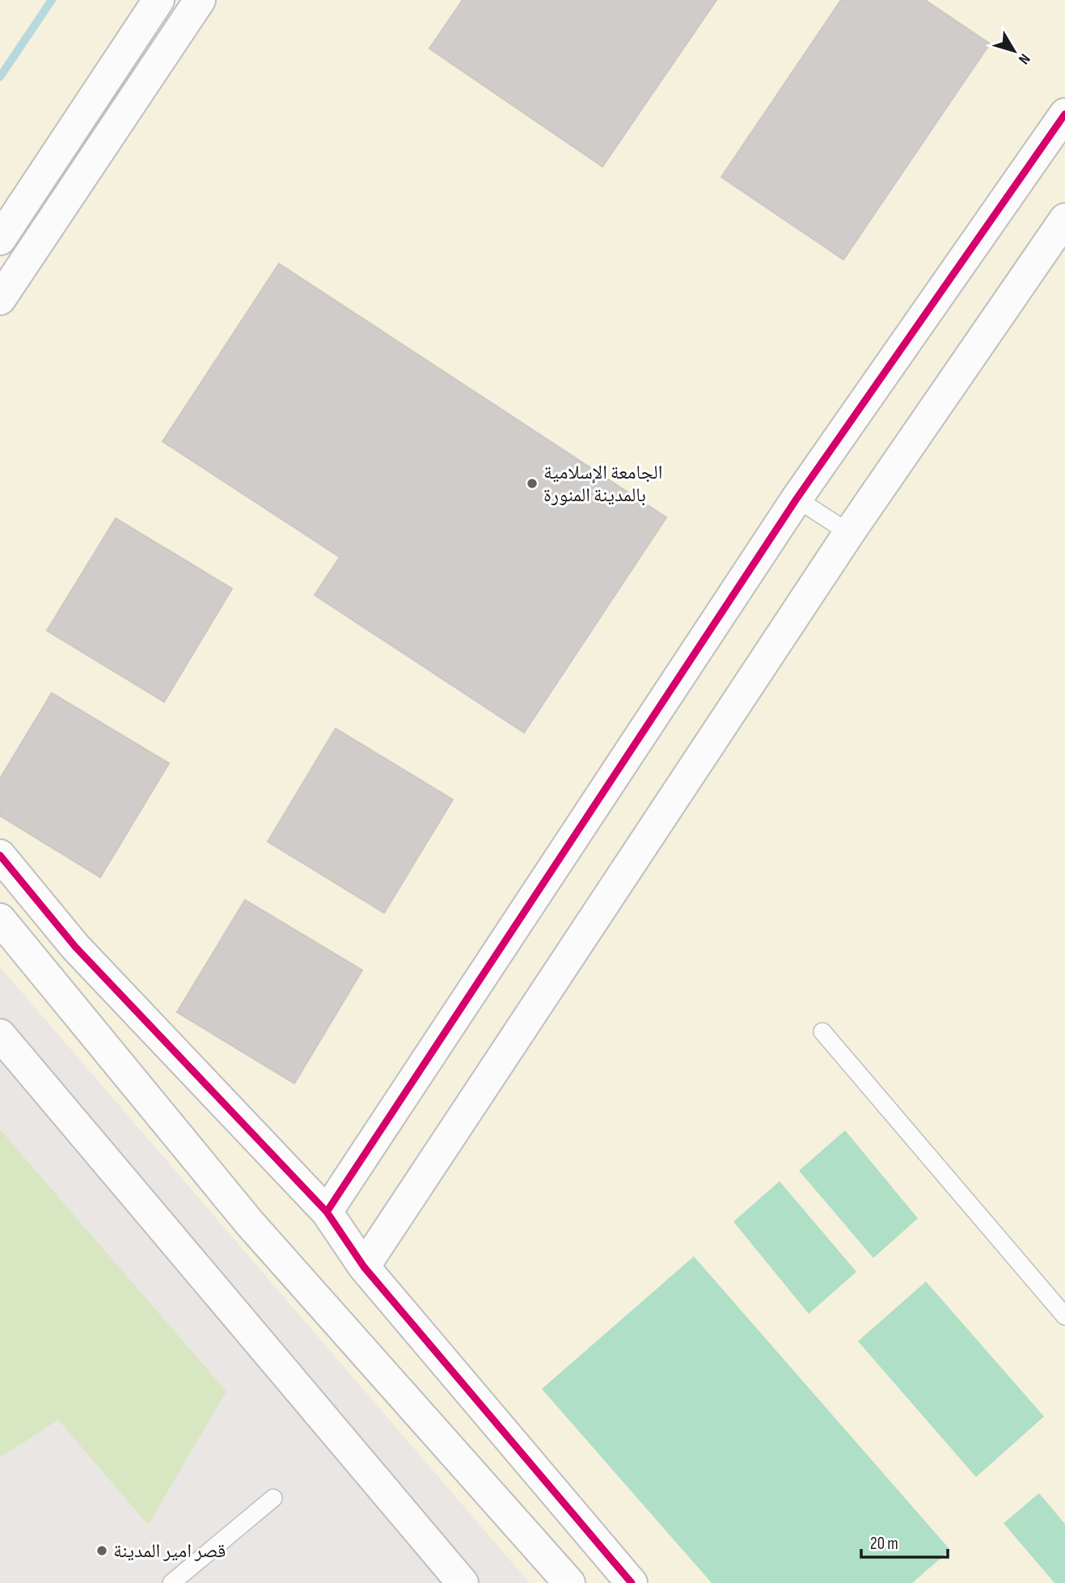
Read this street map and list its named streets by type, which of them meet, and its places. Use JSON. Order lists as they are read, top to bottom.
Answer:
{
  "places": ["الجامعة الإسلامية بالمدينة المنورة", "قصر امير المدينة"],
  "scale_bar": "20 m",
  "north": "bottom right"
}
